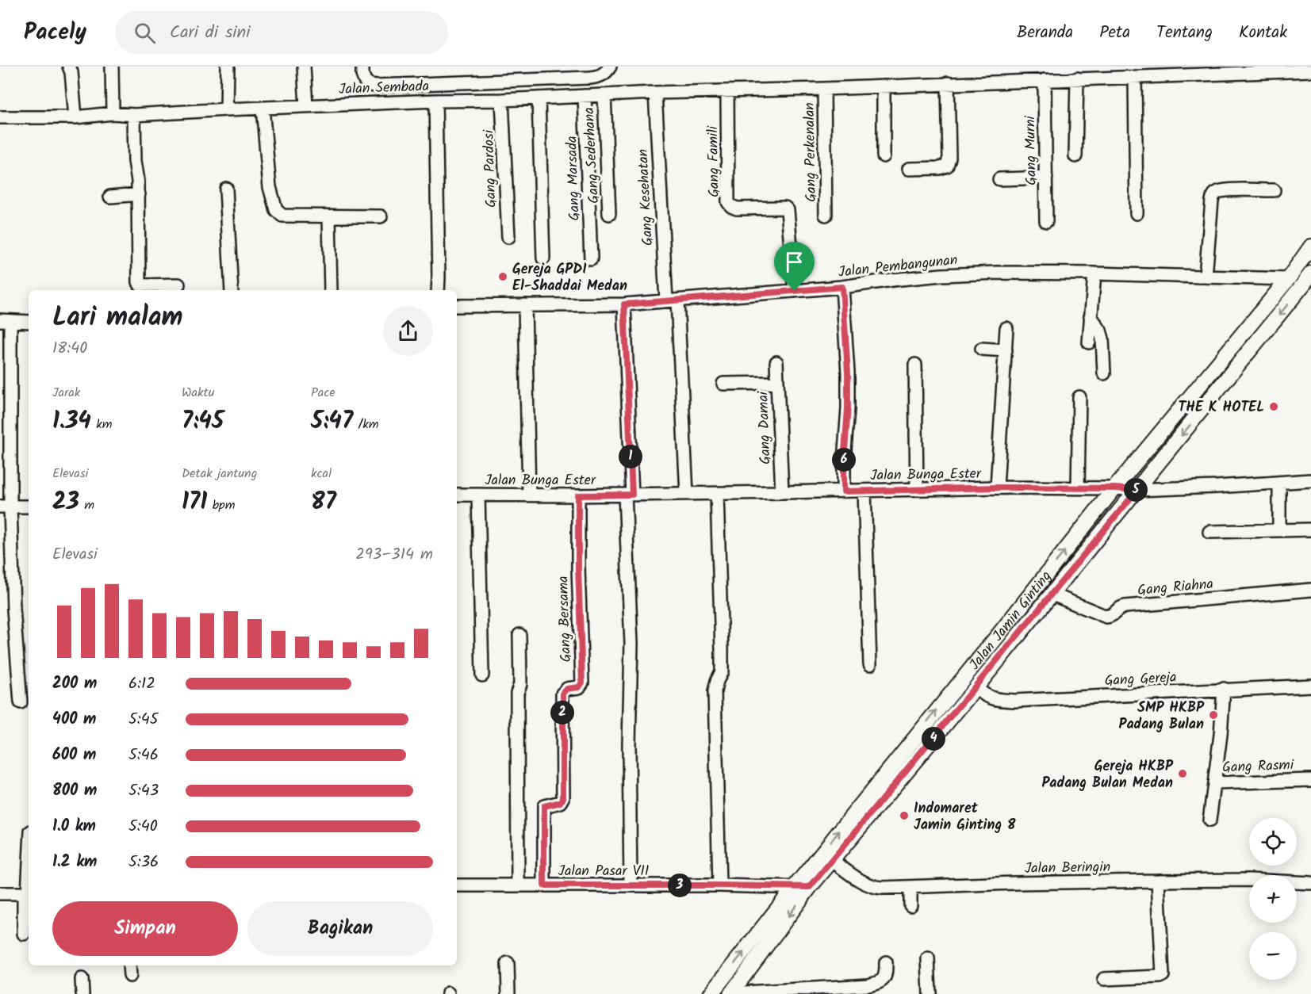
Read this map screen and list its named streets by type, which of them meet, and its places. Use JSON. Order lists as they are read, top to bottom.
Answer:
{
  "streets": {
    "main road": ["Jalan Jamin Ginting"],
    "street": [
      "Jalan Sembada",
      "Gang Murni",
      "Gang Perkenalan",
      "Gang Sederhana",
      "Gang Famili",
      "Gang Pardosi",
      "Gang Marsada",
      "Gang Kesehatan",
      "Jalan Pembangunan",
      "Gang Damai",
      "Jalan Bunga Ester",
      "Gang Riahna",
      "Gang Bersama",
      "Gang Gereja",
      "Gang Rasmi",
      "Jalan Beringin",
      "Jalan Pasar VII"
    ]
  },
  "crossings": [
    ["Jalan Sembada", "Gang Murni"],
    ["Jalan Sembada", "Gang Perkenalan"],
    ["Jalan Sembada", "Gang Sederhana"],
    ["Jalan Sembada", "Gang Famili"],
    ["Jalan Sembada", "Gang Pardosi"],
    ["Jalan Sembada", "Gang Marsada"],
    ["Jalan Sembada", "Gang Kesehatan"],
    ["Gang Famili", "Jalan Pembangunan"],
    ["Gang Kesehatan", "Jalan Pembangunan"],
    ["Gang Kesehatan", "Jalan Bunga Ester"],
    ["Jalan Pembangunan", "Jalan Jamin Ginting"],
    ["Gang Damai", "Jalan Bunga Ester"],
    ["Jalan Bunga Ester", "Gang Bersama"],
    ["Jalan Bunga Ester", "Jalan Jamin Ginting"],
    ["Gang Riahna", "Jalan Jamin Ginting"],
    ["Gang Bersama", "Jalan Pasar VII"],
    ["Jalan Jamin Ginting", "Gang Gereja"],
    ["Jalan Jamin Ginting", "Jalan Beringin"],
    ["Jalan Jamin Ginting", "Jalan Pasar VII"],
    ["Gang Gereja", "Gang Rasmi"]
  ],
  "places": [
    "Gereja GPDI El-Shaddai Medan",
    "THE K HOTEL",
    "SMP HKBP Padang Bulan",
    "Gereja HKBP Padang Bulan Medan",
    "Indomaret Jamin Ginting 8"
  ],
  "page": {
    "header": "Pacely",
    "search": "Cari di sini",
    "nav": [
      "Beranda",
      "Peta",
      "Tentang",
      "Kontak"
    ],
    "heading": ["Lari malam", "18:40"],
    "stats": [
      ["Jarak", "1.34 km"],
      ["Waktu", "7:45"],
      ["Pace", "5:47 /km"],
      ["Elevasi", "23 m"],
      ["Detak jantung", "171 bpm"],
      ["kcal", "87"]
    ],
    "pins": [
      "1",
      "6",
      "5",
      "2",
      "4",
      "3"
    ],
    "chart": ["Elevasi", "293–314 m"],
    "list": [
      {
        "name": "200 m",
        "note": "6:12"
      },
      {
        "name": "400 m",
        "note": "5:45"
      },
      {
        "name": "600 m",
        "note": "5:46"
      },
      {
        "name": "800 m",
        "note": "5:43"
      },
      {
        "name": "1.0 km",
        "note": "5:40"
      },
      {
        "name": "1.2 km",
        "note": "5:36"
      }
    ],
    "map_buttons": ["+", "−"],
    "buttons": ["Simpan", "Bagikan"]
  }
}
